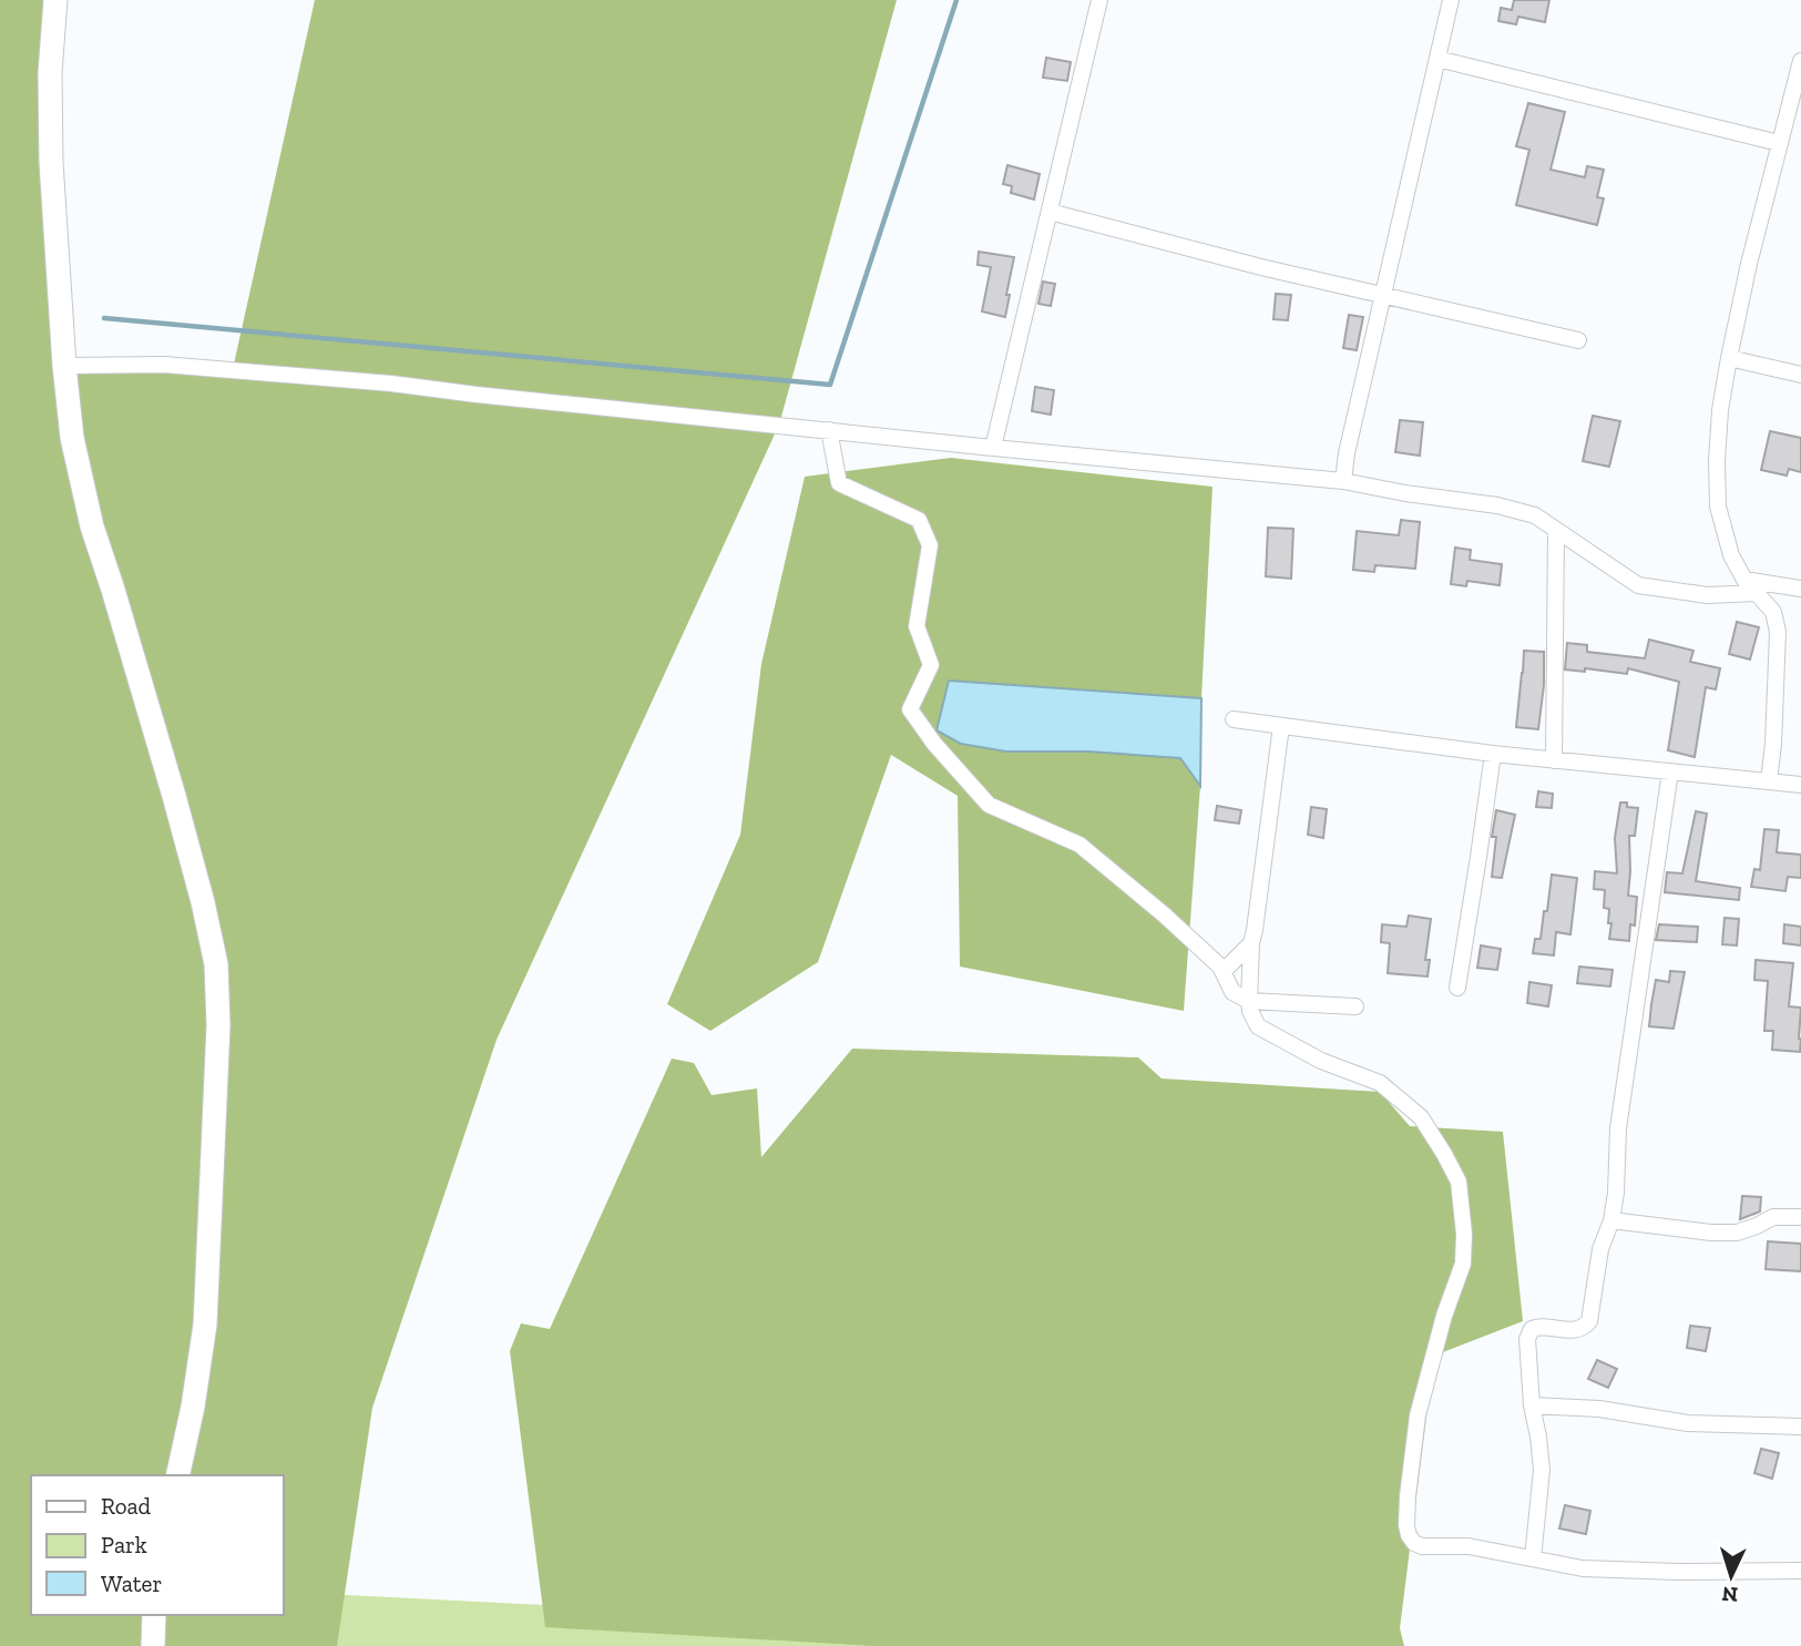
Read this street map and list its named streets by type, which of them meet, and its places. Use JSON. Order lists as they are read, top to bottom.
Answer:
{
  "legend": ["Road", "Park", "Water"],
  "north": "bottom"
}
